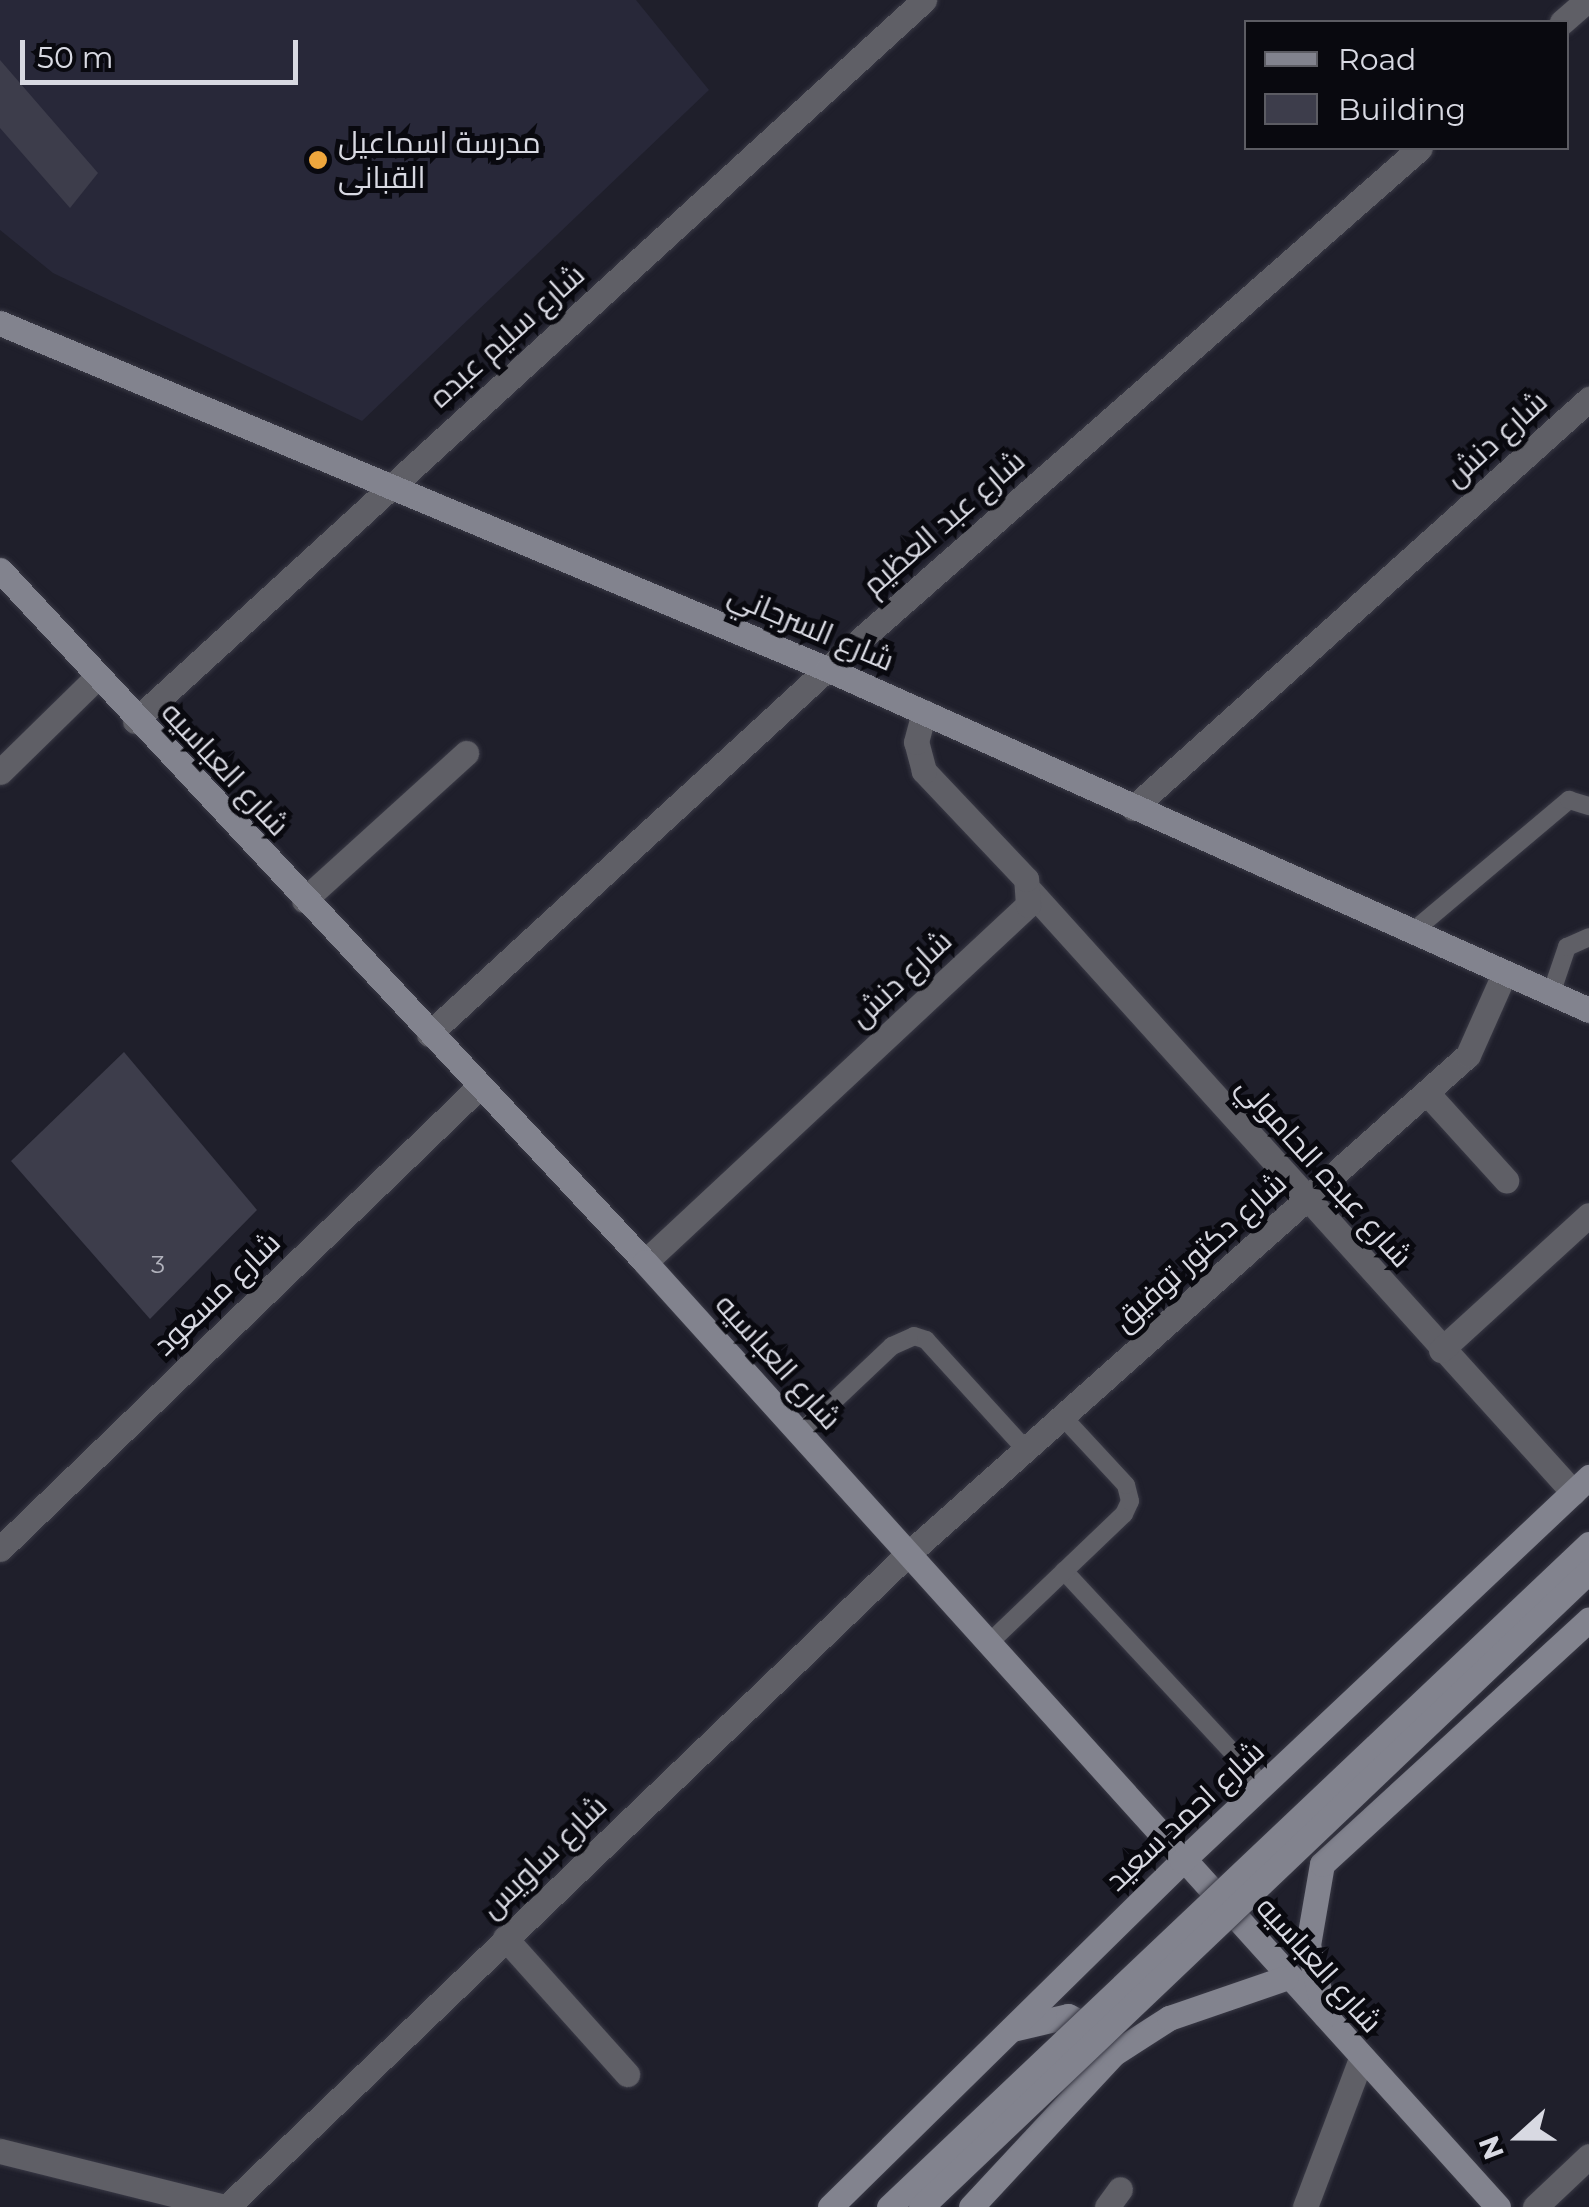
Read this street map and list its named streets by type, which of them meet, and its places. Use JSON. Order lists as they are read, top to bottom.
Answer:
{
  "streets": {
    "main road": ["شارع السرجاني", "شارع العباسيه", "شارع احمد سعيد"],
    "street": [
      "شارع سليم عبده",
      "شارع دنش",
      "شارع عبد العظيم",
      "شارع عبده الحامولي",
      "شارع دكتور توفيق",
      "شارع مسعود",
      "شارع ساويس"
    ]
  },
  "crossings": [
    ["شارع سليم عبده", "شارع السرجاني"],
    ["شارع سليم عبده", "شارع العباسيه"],
    ["شارع دنش", "شارع السرجاني"],
    ["شارع دنش", "شارع العباسيه"],
    ["شارع دنش", "شارع عبده الحامولي"],
    ["شارع عبد العظيم", "شارع السرجاني"],
    ["شارع عبد العظيم", "شارع العباسيه"],
    ["شارع السرجاني", "شارع دكتور توفيق"],
    ["شارع العباسيه", "شارع دكتور توفيق"],
    ["شارع العباسيه", "شارع مسعود"],
    ["شارع العباسيه", "شارع احمد سعيد"],
    ["شارع العباسيه", "شارع ساويس"],
    ["شارع عبده الحامولي", "شارع دكتور توفيق"],
    ["شارع عبده الحامولي", "شارع احمد سعيد"],
    ["شارع دكتور توفيق", "شارع ساويس"]
  ],
  "places": ["مدرسة اسماعيل القبانى"],
  "house_numbers": ["3"],
  "legend": ["Road", "Building"],
  "scale_bar": "50 m",
  "north": "left"
}
